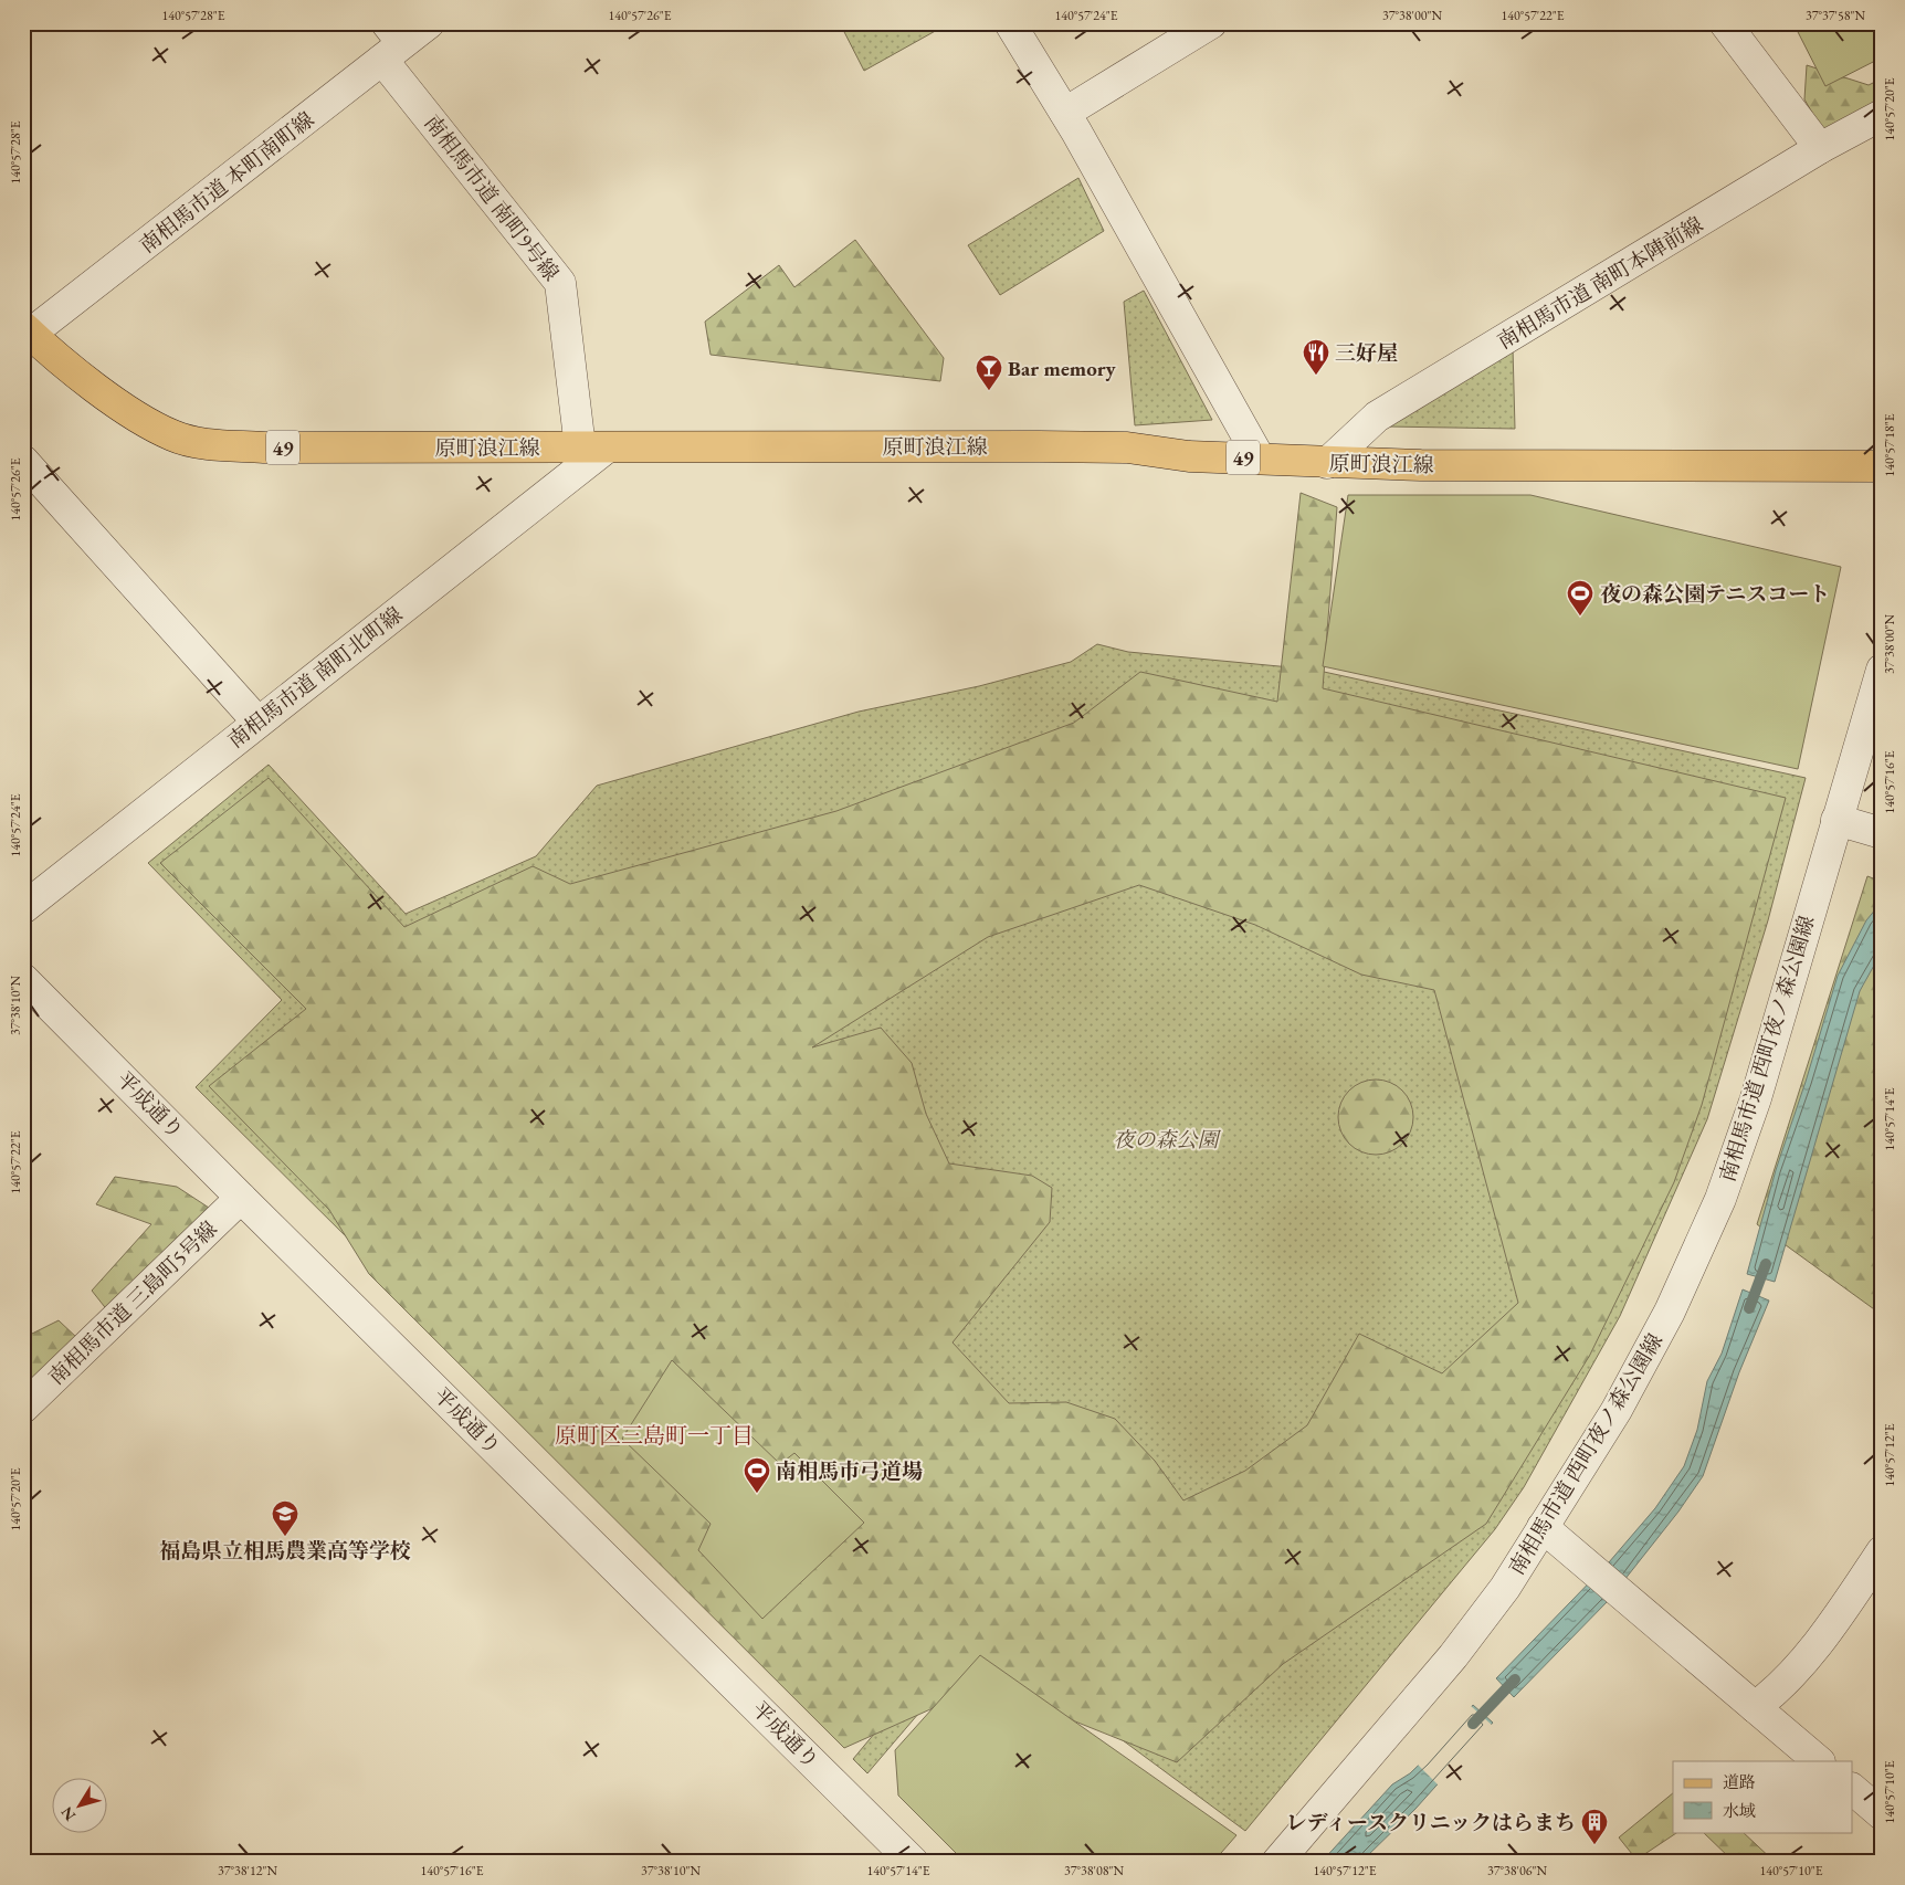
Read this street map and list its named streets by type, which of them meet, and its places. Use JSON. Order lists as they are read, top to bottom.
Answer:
{
  "streets": {
    "main road": ["原町浪江線", "49"],
    "street": [
      "南相馬市道 本町南町線",
      "南相馬市道 南町9号線",
      "南相馬市道 南町本陣前線",
      "南相馬市道 南町北町線",
      "南相馬市道 西町夜ノ森公園線",
      "平成通り",
      "南相馬市道 三島町5号線"
    ]
  },
  "crossings": [
    ["南相馬市道 本町南町線", "南相馬市道 南町9号線"],
    ["南相馬市道 本町南町線", "原町浪江線"],
    ["南相馬市道 南町9号線", "原町浪江線"],
    ["南相馬市道 南町9号線", "南相馬市道 南町北町線"],
    ["南相馬市道 南町本陣前線", "原町浪江線"],
    ["原町浪江線", "南相馬市道 南町北町線"],
    ["平成通り", "南相馬市道 三島町5号線"]
  ],
  "districts": ["原町区三島町一丁目"],
  "parks": ["夜の森公園"],
  "places": {
    "restaurant": ["三好屋"],
    "bar": ["Bar memory"],
    "sports": ["夜の森公園テニスコート", "南相馬市弓道場"],
    "school or university": ["福島県立相馬農業高等学校"],
    "building": ["レディースクリニックはらまち"]
  },
  "legend": ["道路", "水域"],
  "north": "bottom left",
  "coordinates": [
    "140°57'28\"E",
    "140°57'26\"E",
    "140°57'24\"E",
    "37°38'00\"N",
    "140°57'22\"E",
    "37°37'58\"N",
    "140°57'20\"E",
    "140°57'18\"E",
    "140°57'16\"E",
    "37°38'10\"N",
    "140°57'14\"E",
    "140°57'12\"E",
    "140°57'10\"E",
    "37°38'12\"N",
    "37°38'08\"N",
    "37°38'06\"N"
  ]
}
